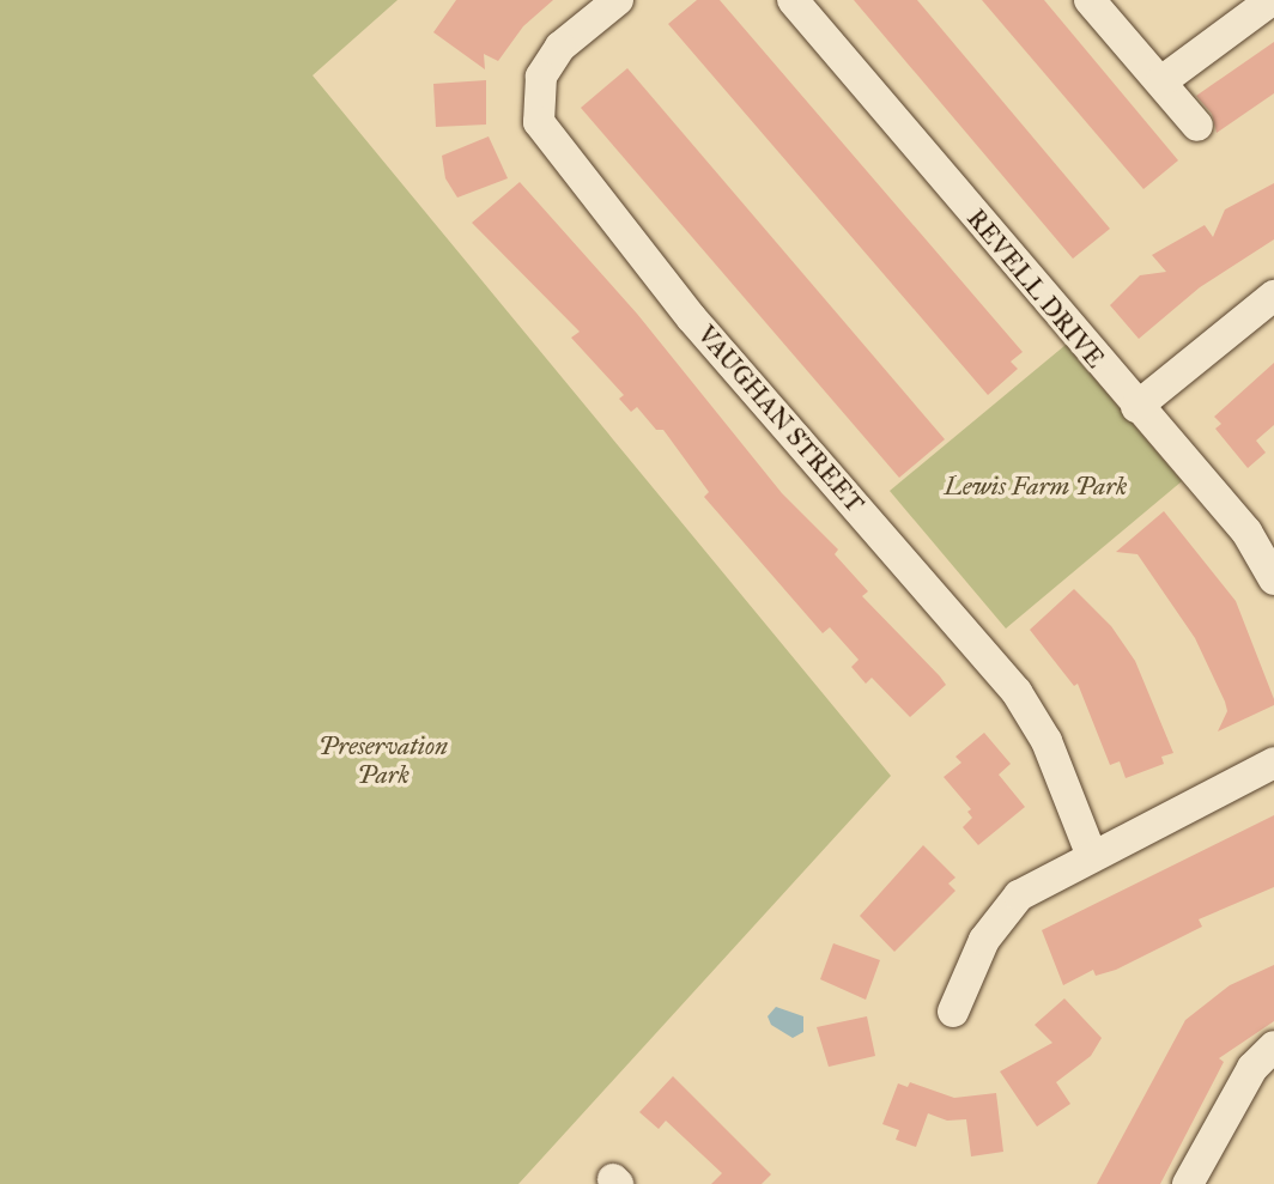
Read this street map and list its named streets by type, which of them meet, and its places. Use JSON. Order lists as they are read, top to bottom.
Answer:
{
  "streets": {
    "street": ["REVELL DRIVE", "VAUGHAN STREET"]
  },
  "parks": ["Lewis Farm Park", "Preservation Park"]
}
